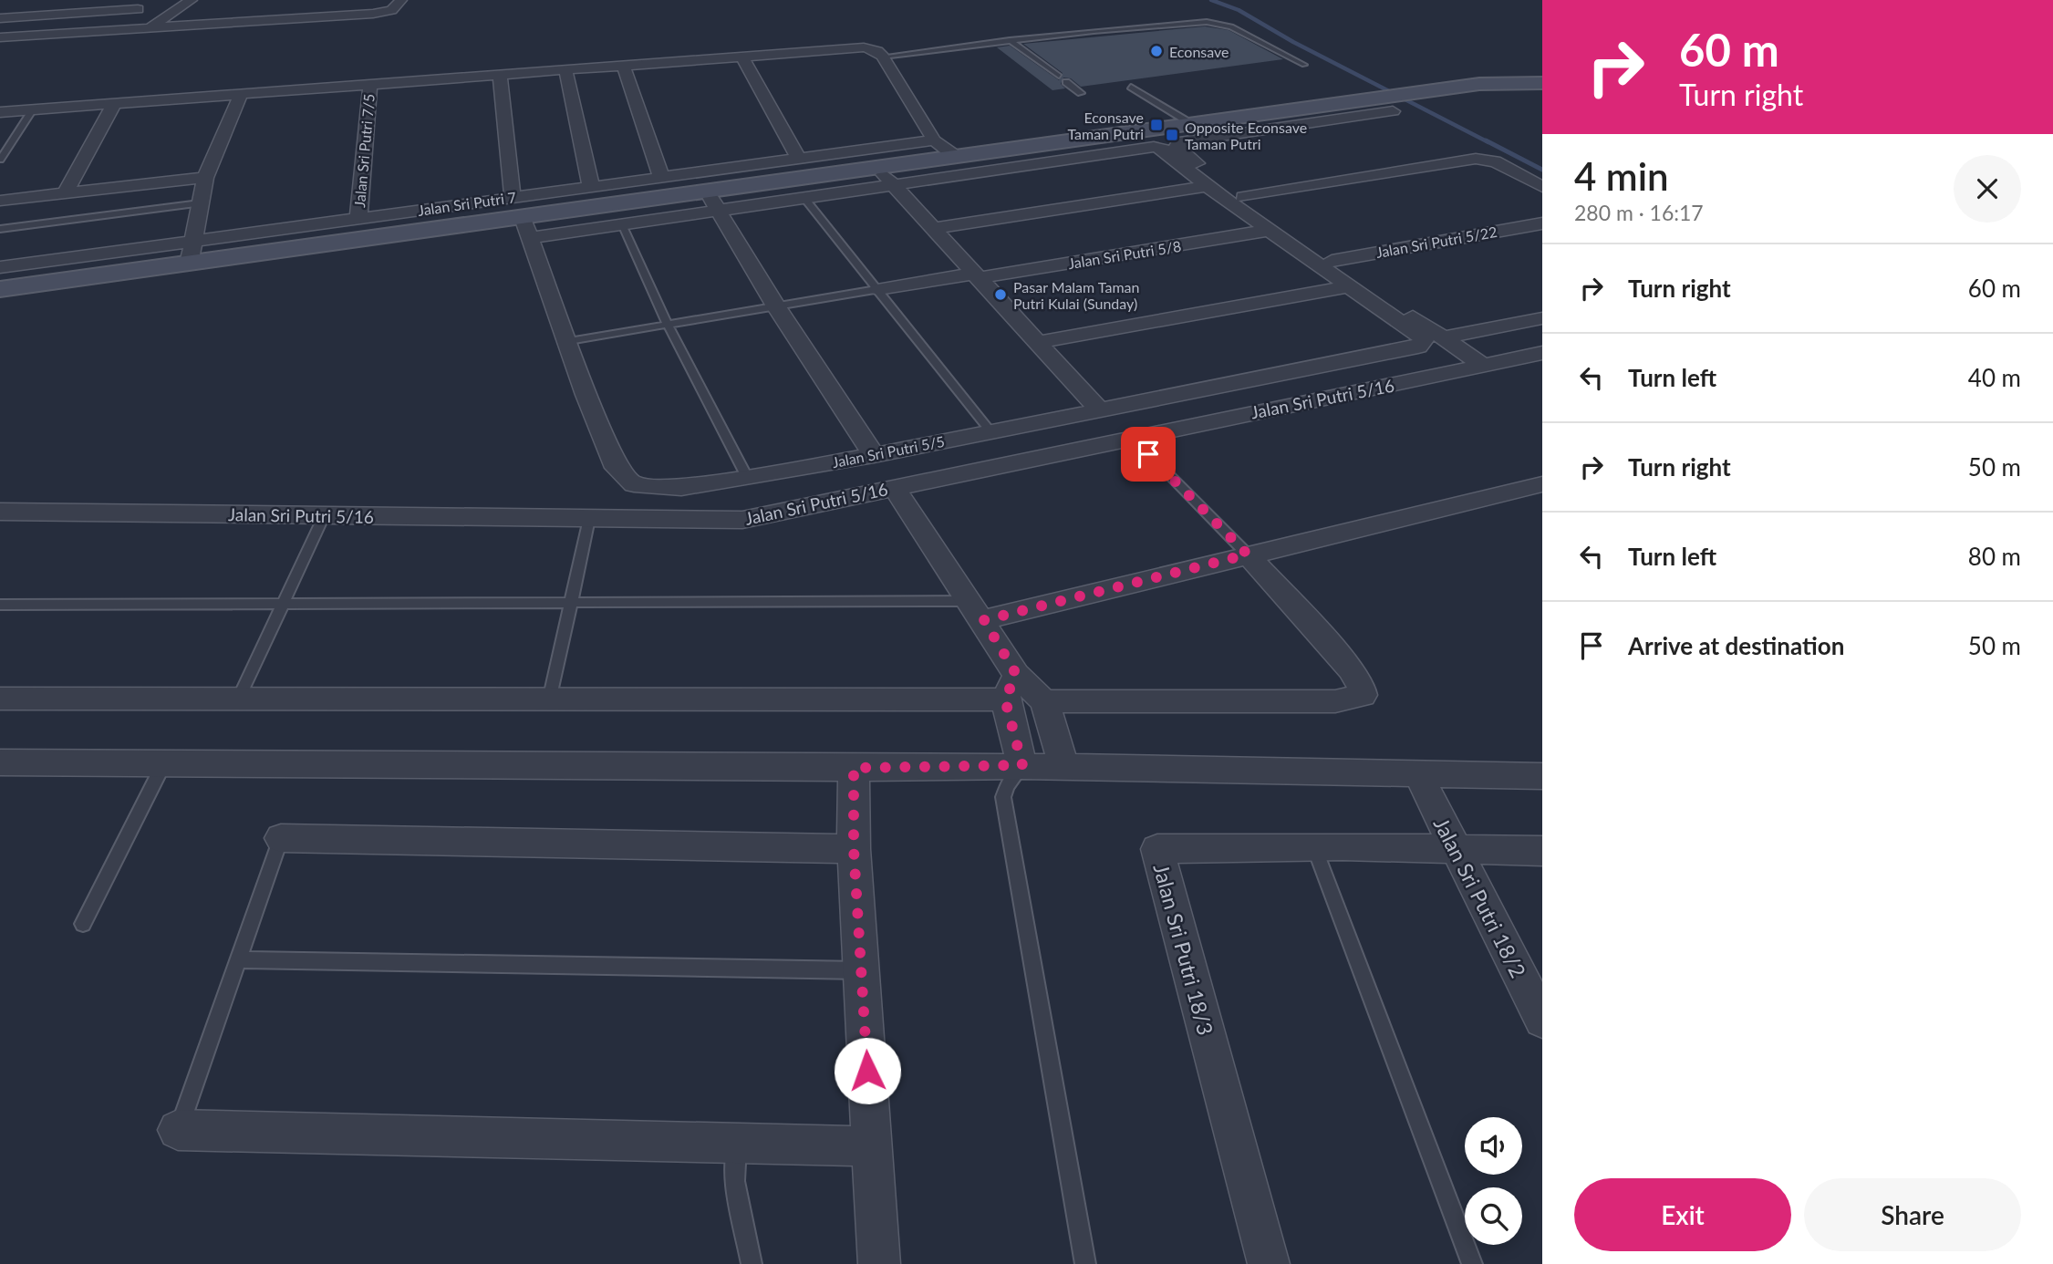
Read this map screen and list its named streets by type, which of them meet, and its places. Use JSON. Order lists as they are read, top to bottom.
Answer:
{
  "streets": {
    "street": [
      "Jalan Sri Putri 7/5",
      "Jalan Sri Putri 7",
      "Jalan Sri Putri 5/22",
      "Jalan Sri Putri 5/8",
      "Jalan Sri Putri 5/16",
      "Jalan Sri Putri 5/5",
      "Jalan Sri Putri 18/2",
      "Jalan Sri Putri 18/3"
    ]
  },
  "crossings": [
    ["Jalan Sri Putri 7/5", "Jalan Sri Putri 7"],
    ["Jalan Sri Putri 18/2", "Jalan Sri Putri 18/3"]
  ],
  "places": {
    "other": ["Econsave", "Pasar Malam Taman Putri Kulai (Sunday)"],
    "transit": ["Econsave Taman Putri", "Opposite Econsave Taman Putri"]
  },
  "page": {
    "turn": ["60 m", "Turn right"],
    "heading": ["4 min", "280 m · 16:17"],
    "list": [
      {
        "name": "Turn right",
        "value": "60 m"
      },
      {
        "name": "Turn left",
        "value": "40 m"
      },
      {
        "name": "Turn right",
        "value": "50 m"
      },
      {
        "name": "Turn left",
        "value": "80 m"
      },
      {
        "name": "Arrive at destination",
        "value": "50 m"
      }
    ],
    "buttons": ["Exit", "Share"]
  }
}
